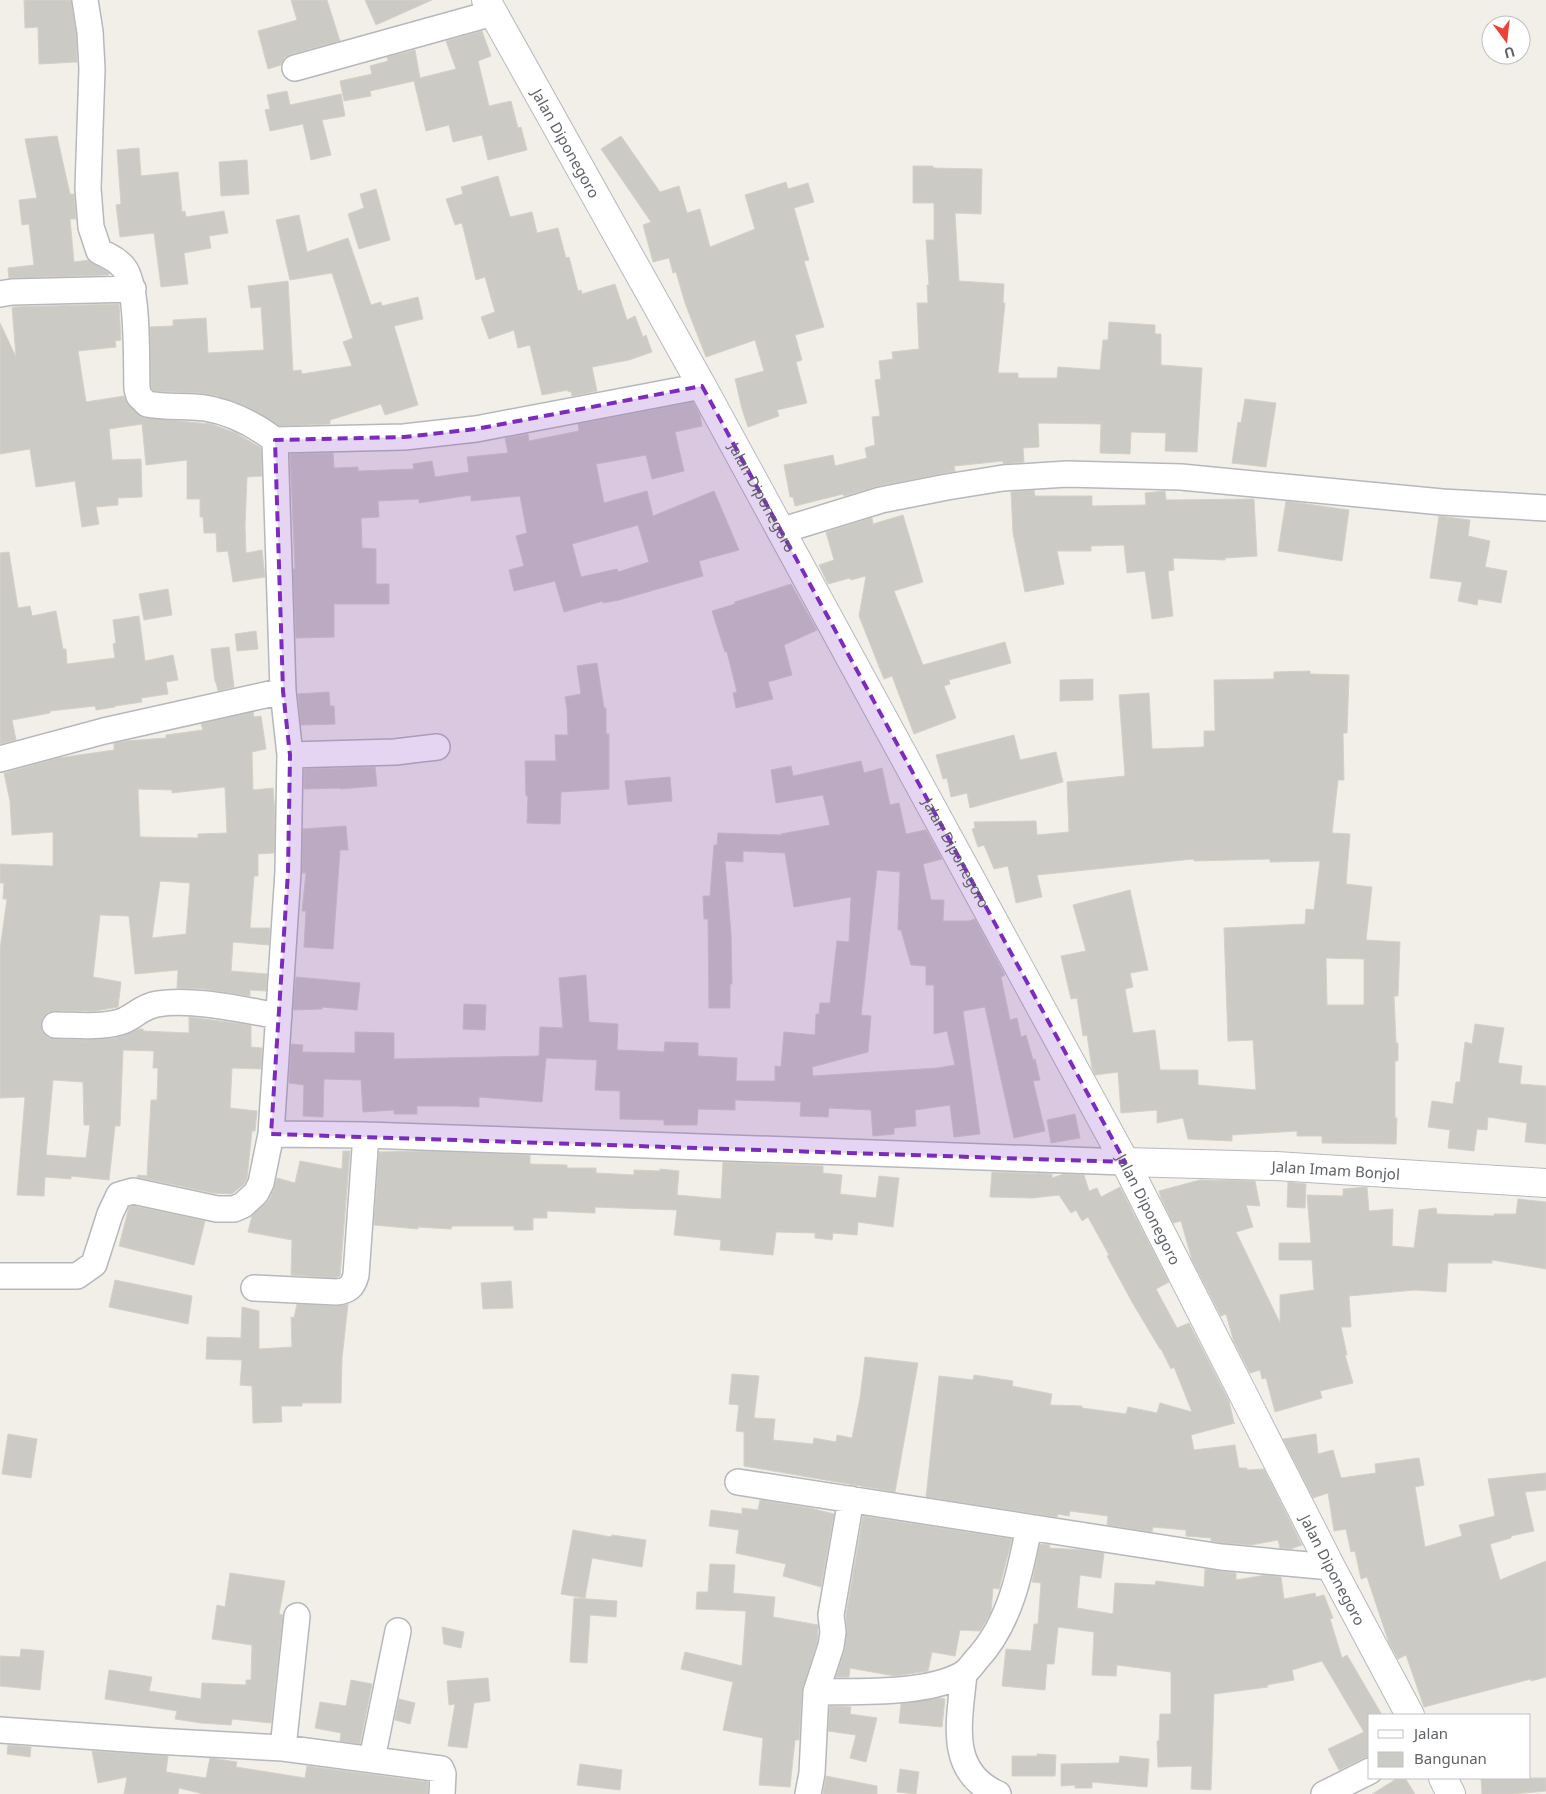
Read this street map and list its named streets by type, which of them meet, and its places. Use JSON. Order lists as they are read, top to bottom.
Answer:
{
  "streets": {
    "main road": ["Jalan Diponegoro", "Jalan Imam Bonjol"]
  },
  "crossings": [
    ["Jalan Diponegoro", "Jalan Imam Bonjol"]
  ],
  "legend": ["Jalan", "Bangunan"],
  "north": "bottom"
}
